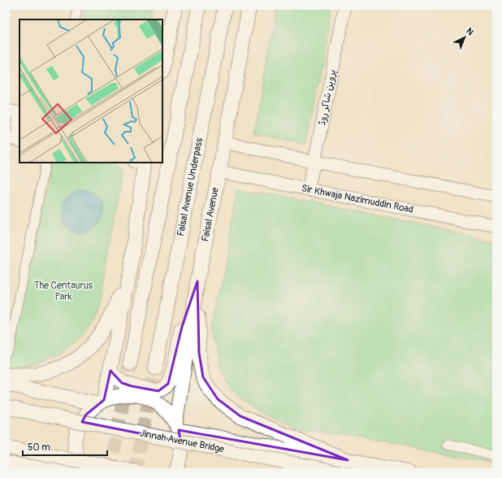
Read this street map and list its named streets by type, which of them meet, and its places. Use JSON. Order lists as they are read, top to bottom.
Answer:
{
  "streets": {
    "main road": [
      "پروین شاکر روڈ",
      "Faisal Avenue Underpass",
      "Sir Khwaja Nazimuddin Road",
      "Faisal Avenue",
      "Jinnah Avenue Bridge"
    ]
  },
  "crossings": [
    ["پروین شاکر روڈ", "Sir Khwaja Nazimuddin Road"],
    ["Sir Khwaja Nazimuddin Road", "Faisal Avenue"]
  ],
  "parks": ["The Centaurus Park"],
  "scale_bar": "50 m",
  "north": "top right"
}
